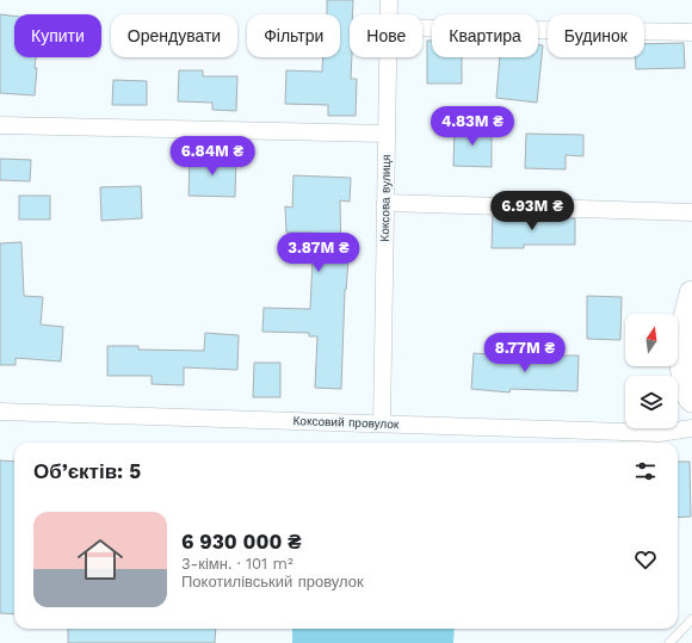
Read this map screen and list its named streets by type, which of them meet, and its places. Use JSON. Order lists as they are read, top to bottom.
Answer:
{
  "streets": {
    "street": ["Коксова вулиця", "Коксовий провулок"]
  },
  "crossings": [
    ["Коксова вулиця", "Коксовий провулок"]
  ],
  "north": "top",
  "page": {
    "chip": [
      "Купити",
      "Орендувати",
      "Фільтри",
      "Нове",
      "Квартира",
      "Будинок"
    ],
    "price": [
      "4.83M ₴",
      "6.84M ₴",
      "6.93M ₴",
      "3.87M ₴",
      "8.77M ₴"
    ],
    "heading": "Об’єктів: 5",
    "list": [
      {
        "name": "6 930 000 ₴",
        "note": "3-кімн. · 101 m² · Покотилівський провулок"
      }
    ]
  }
}
